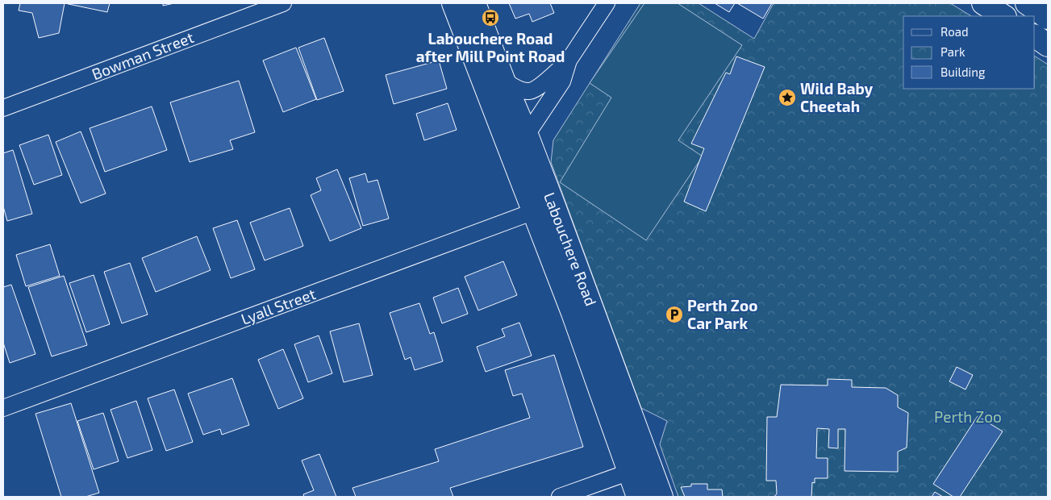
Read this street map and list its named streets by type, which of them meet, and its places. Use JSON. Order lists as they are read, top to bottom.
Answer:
{
  "streets": {
    "main road": ["Labouchere Road"],
    "street": ["Bowman Street", "Lyall Street"]
  },
  "crossings": [
    ["Labouchere Road", "Lyall Street"]
  ],
  "parks": ["Perth Zoo"],
  "places": {
    "bus stop": ["Labouchere Road after Mill Point Road"],
    "place": ["Wild Baby Cheetah"],
    "parking": ["Perth Zoo Car Park"]
  },
  "legend": ["Road", "Park", "Building"]
}
